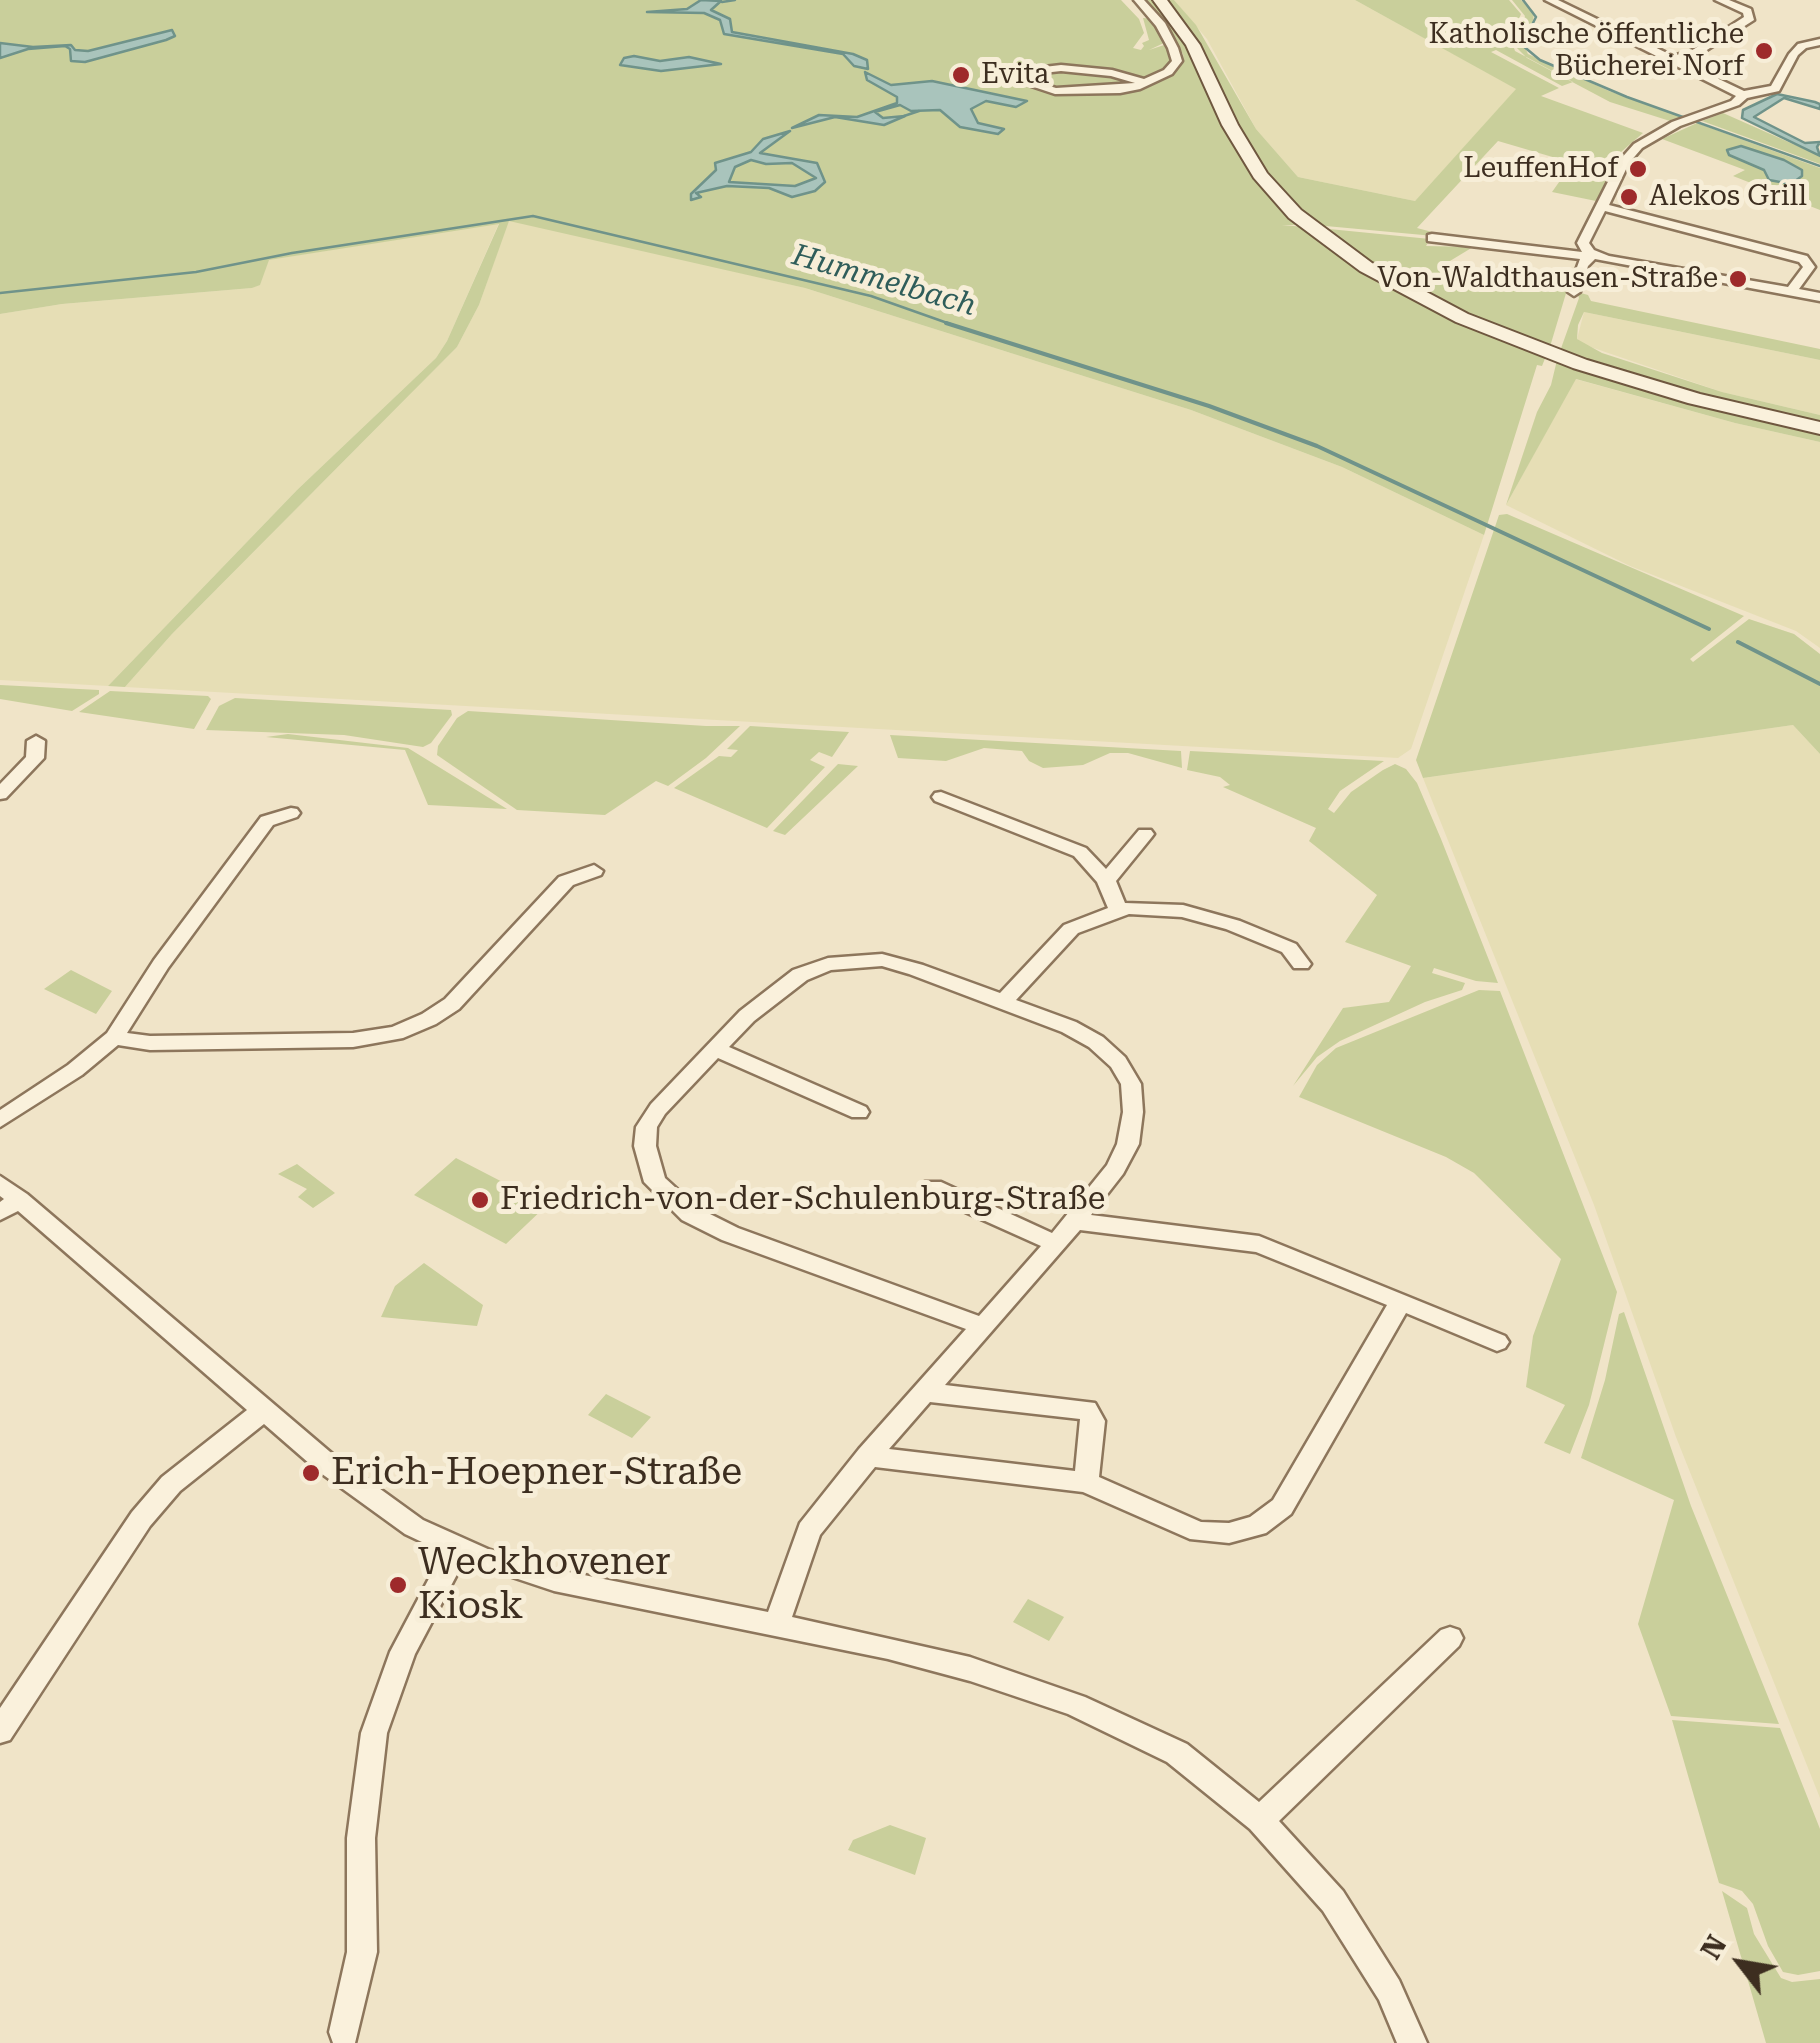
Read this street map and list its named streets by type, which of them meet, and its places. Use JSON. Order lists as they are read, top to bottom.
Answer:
{
  "water": ["Hummelbach"],
  "places": [
    "Katholische öffentliche Bücherei Norf",
    "Evita",
    "LeuffenHof",
    "Alekos Grill",
    "Von-Waldthausen-Straße",
    "Friedrich-von-der-Schulenburg-Straße",
    "Erich-Hoepner-Straße",
    "Weckhovener Kiosk"
  ],
  "north": "top left"
}
